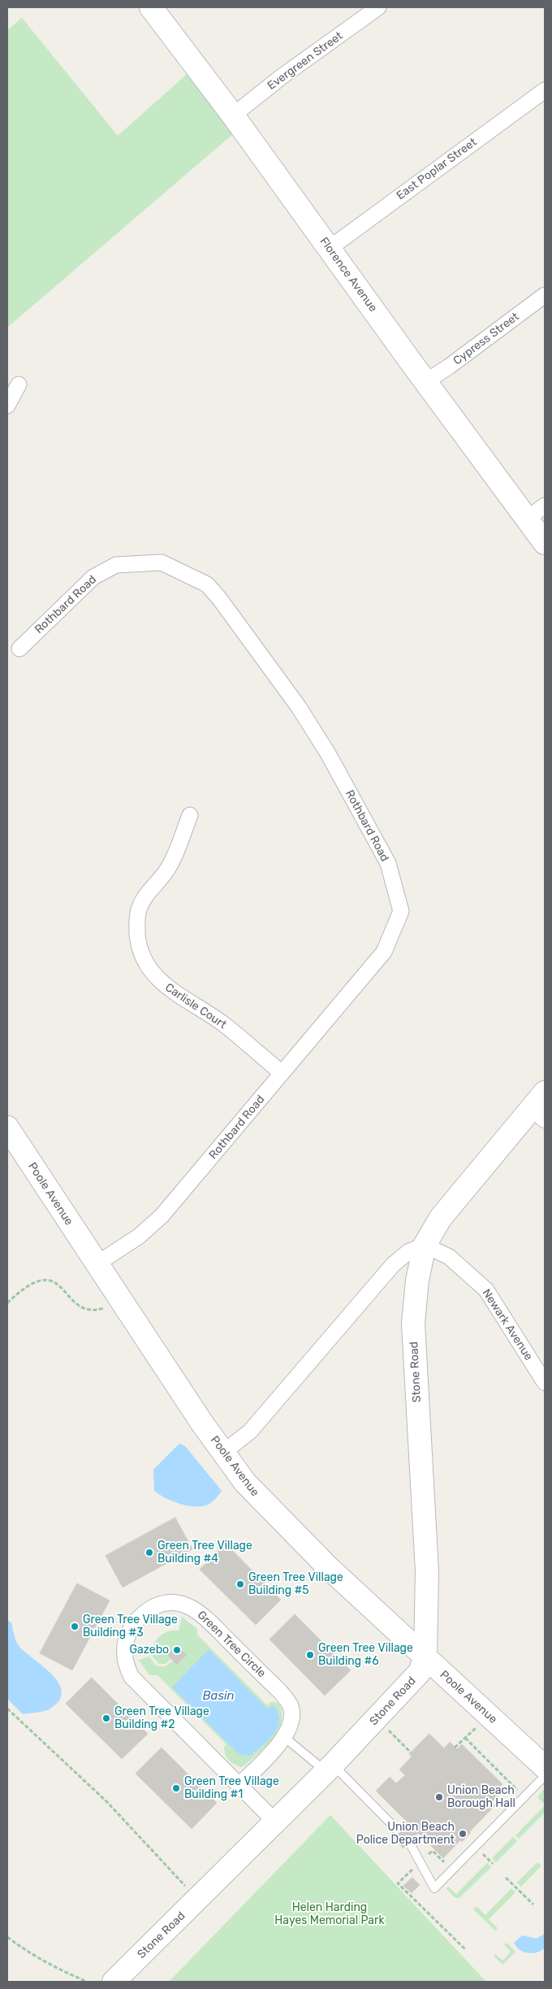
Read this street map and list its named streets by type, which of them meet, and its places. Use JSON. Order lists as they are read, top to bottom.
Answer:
{
  "streets": {
    "street": [
      "Evergreen Street",
      "East Poplar Street",
      "Florence Avenue",
      "Cypress Street",
      "Rothbard Road",
      "Carlisle Court",
      "Poole Avenue",
      "Newark Avenue",
      "Stone Road",
      "Green Tree Circle"
    ]
  },
  "crossings": [
    ["Evergreen Street", "Florence Avenue"],
    ["East Poplar Street", "Florence Avenue"],
    ["Florence Avenue", "Cypress Street"],
    ["Rothbard Road", "Carlisle Court"],
    ["Rothbard Road", "Poole Avenue"],
    ["Poole Avenue", "Stone Road"],
    ["Newark Avenue", "Stone Road"],
    ["Stone Road", "Green Tree Circle"]
  ],
  "water": ["Basin"],
  "parks": ["Helen Harding Hayes Memorial Park"],
  "places": [
    "Green Tree Village Building #4",
    "Green Tree Village Building #5",
    "Green Tree Village Building #3",
    "Gazebo",
    "Green Tree Village Building #6",
    "Green Tree Village Building #2",
    "Green Tree Village Building #1",
    "Union Beach Borough Hall",
    "Union Beach Police Department"
  ]
}
